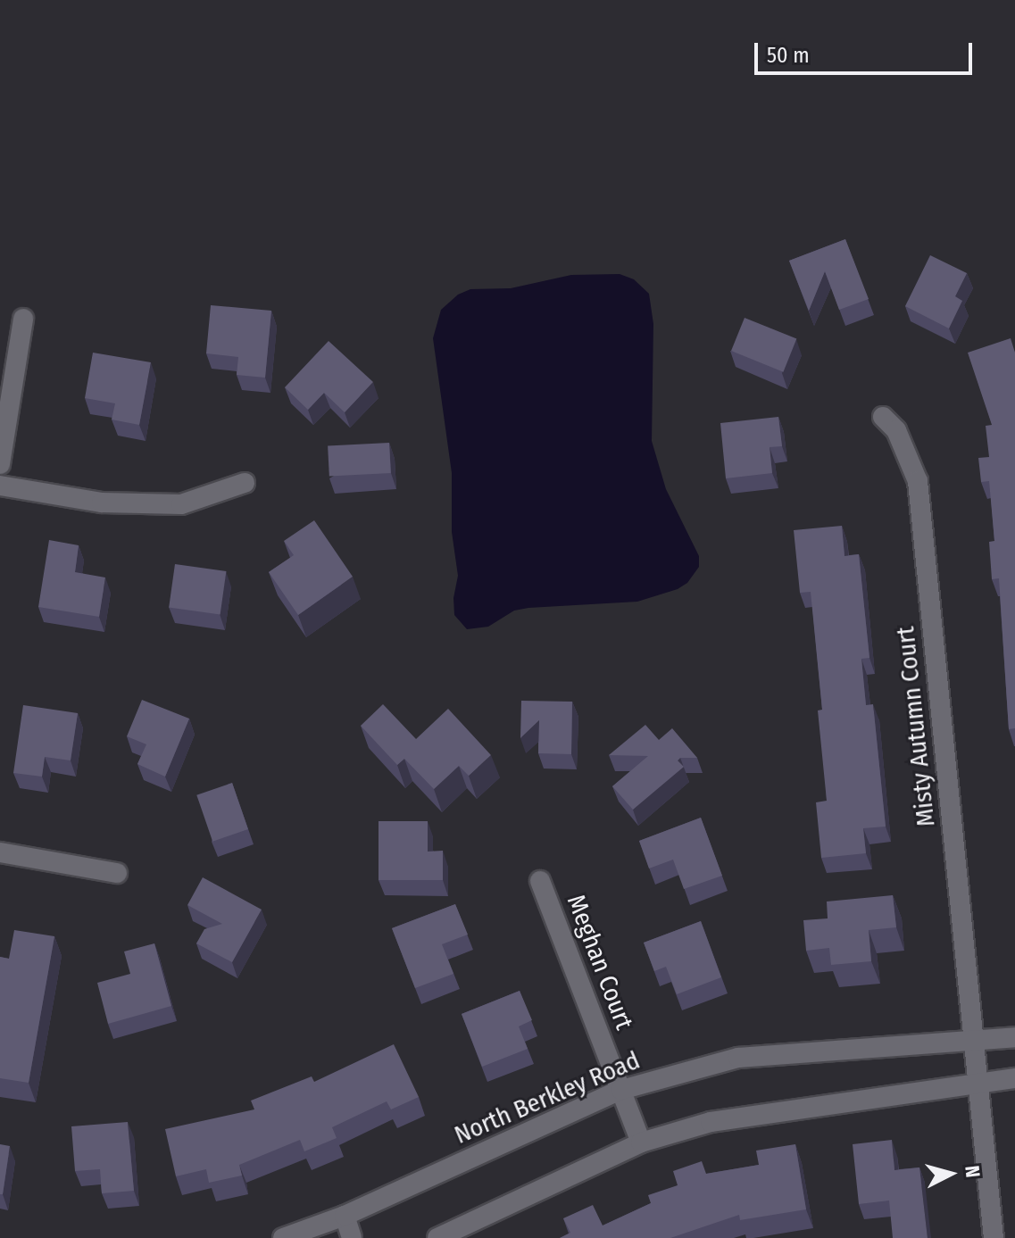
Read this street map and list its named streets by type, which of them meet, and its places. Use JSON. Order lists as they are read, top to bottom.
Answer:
{
  "streets": {
    "street": ["Misty Autumn Court", "Meghan Court", "North Berkley Road"]
  },
  "crossings": [
    ["Misty Autumn Court", "North Berkley Road"],
    ["Meghan Court", "North Berkley Road"]
  ],
  "scale_bar": "50 m",
  "north": "right"
}
